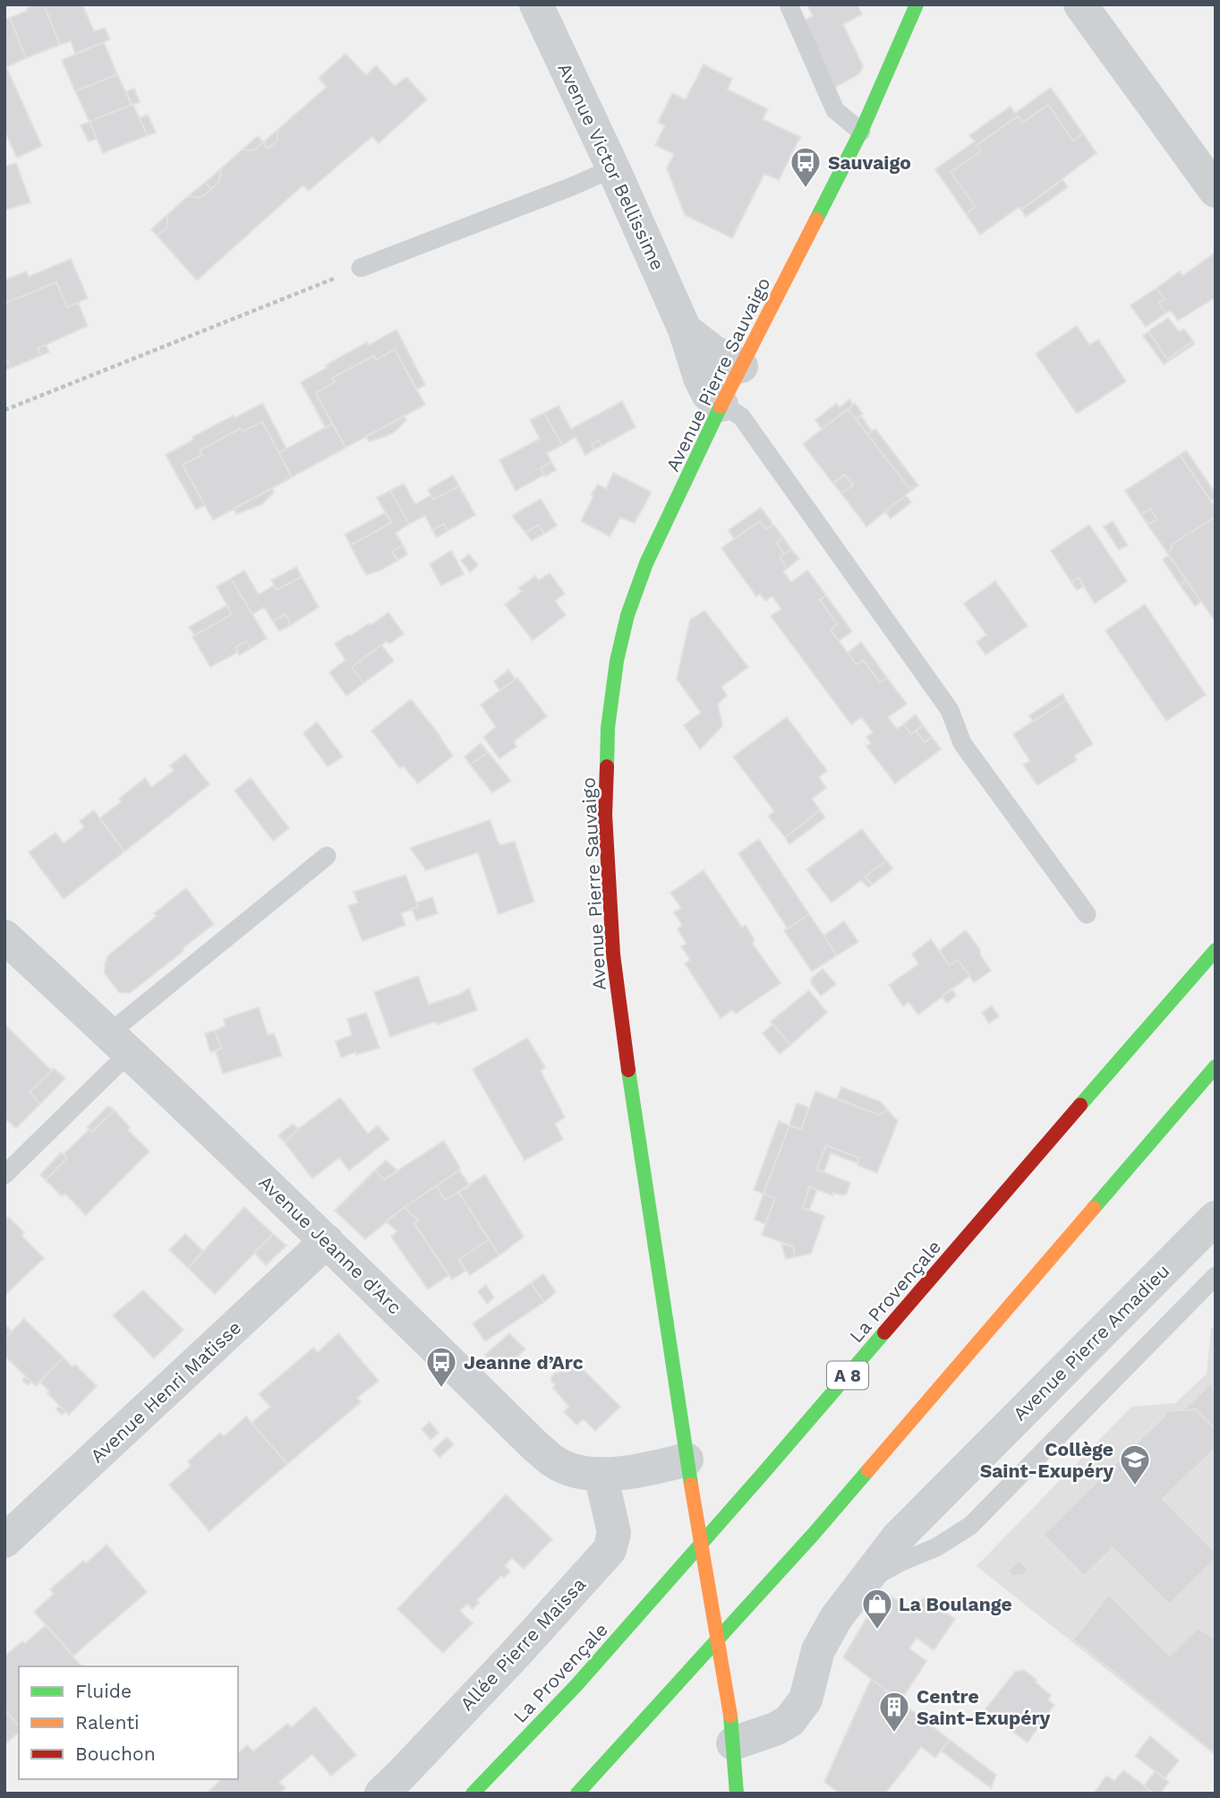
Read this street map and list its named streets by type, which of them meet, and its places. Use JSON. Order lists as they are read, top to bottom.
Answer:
{
  "streets": {
    "main road": ["Avenue Pierre Sauvaigo", "La Provençale", "A 8"],
    "street": [
      "Avenue Victor Bellissime",
      "Avenue Jeanne d'Arc",
      "Avenue Pierre Amadieu",
      "Avenue Henri Matisse",
      "Allée Pierre Maissa"
    ]
  },
  "crossings": [
    ["Avenue Victor Bellissime", "Avenue Pierre Sauvaigo"],
    ["Avenue Pierre Sauvaigo", "Avenue Jeanne d'Arc"],
    ["Avenue Pierre Sauvaigo", "Avenue Pierre Amadieu"],
    ["Avenue Jeanne d'Arc", "Avenue Henri Matisse"],
    ["Avenue Jeanne d'Arc", "Allée Pierre Maissa"]
  ],
  "places": {
    "bus stop": ["Sauvaigo", "Jeanne d’Arc"],
    "school or university": ["Collège Saint-Exupéry"],
    "shop": ["La Boulange"],
    "building": ["Centre Saint-Exupéry"]
  },
  "legend": ["Fluide", "Ralenti", "Bouchon"]
}
